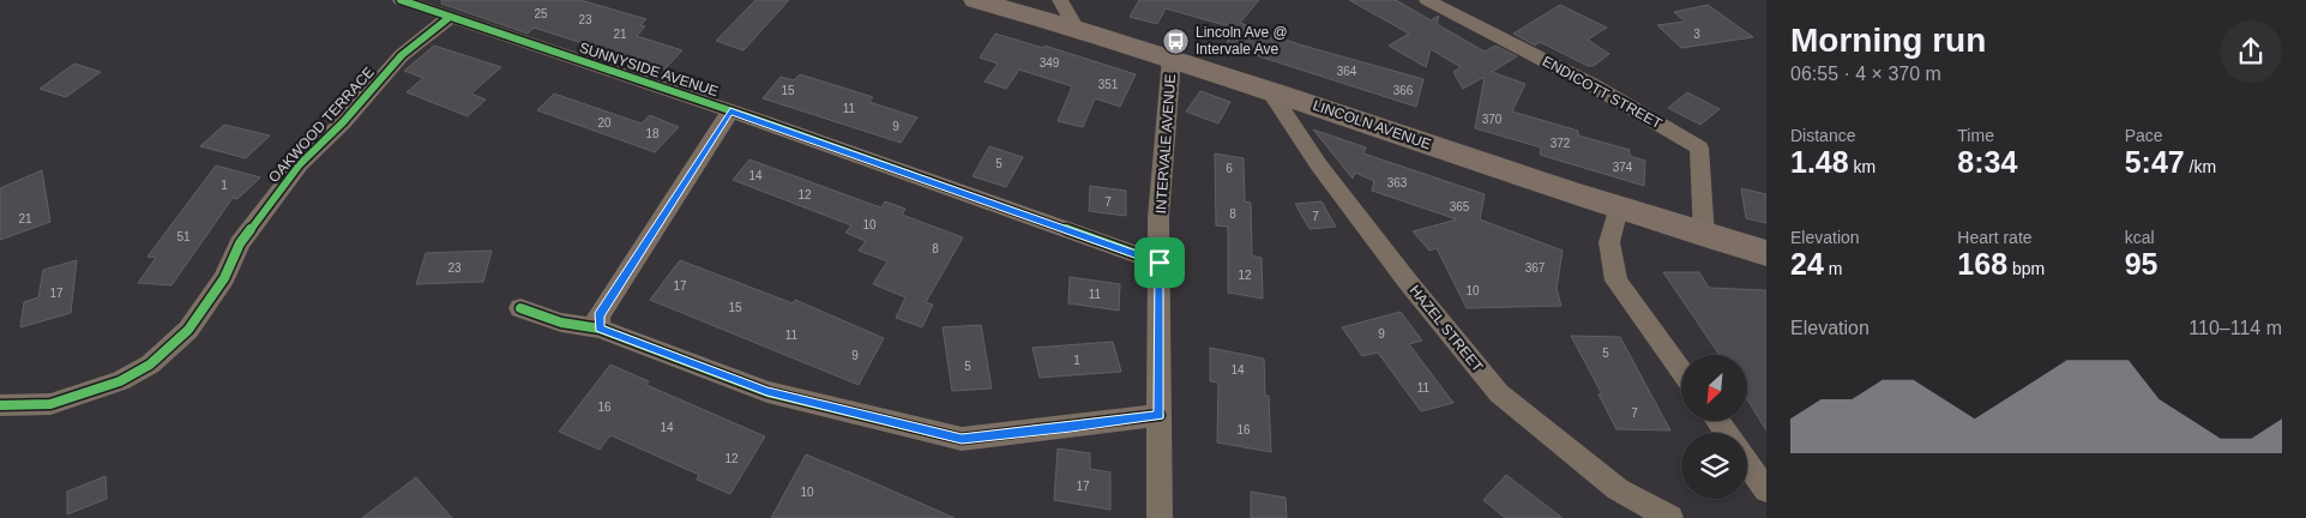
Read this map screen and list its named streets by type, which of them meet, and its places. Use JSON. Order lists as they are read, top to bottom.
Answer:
{
  "streets": {
    "main road": ["LINCOLN AVENUE"],
    "street": [
      "SUNNYSIDE AVENUE",
      "ENDICOTT STREET",
      "OAKWOOD TERRACE",
      "INTERVALE AVENUE",
      "HAZEL STREET"
    ]
  },
  "crossings": [
    ["SUNNYSIDE AVENUE", "OAKWOOD TERRACE"],
    ["SUNNYSIDE AVENUE", "INTERVALE AVENUE"],
    ["ENDICOTT STREET", "LINCOLN AVENUE"],
    ["LINCOLN AVENUE", "INTERVALE AVENUE"],
    ["LINCOLN AVENUE", "HAZEL STREET"]
  ],
  "places": {
    "bus stop": ["Lincoln Ave @ Intervale Ave"]
  },
  "house_numbers": [
    "25",
    "23",
    "21",
    "3",
    "349",
    "364",
    "351",
    "15",
    "366",
    "11",
    "370",
    "20",
    "9",
    "18",
    "372",
    "5",
    "374",
    "6",
    "14",
    "363",
    "1",
    "12",
    "7",
    "365",
    "8",
    "7",
    "21",
    "10",
    "51",
    "8",
    "23",
    "367",
    "12",
    "17",
    "10",
    "17",
    "11",
    "15",
    "9",
    "11",
    "5",
    "9",
    "1",
    "5",
    "14",
    "11",
    "16",
    "7",
    "14",
    "16",
    "12",
    "17",
    "10"
  ],
  "north": "bottom left",
  "page": {
    "heading": ["Morning run", "06:55 · 4 × 370 m"],
    "stats": [
      ["Distance", "1.48 km"],
      ["Time", "8:34"],
      ["Pace", "5:47 /km"],
      ["Elevation", "24 m"],
      ["Heart rate", "168 bpm"],
      ["kcal", "95"]
    ],
    "chart": ["Elevation", "110–114 m"]
  }
}
